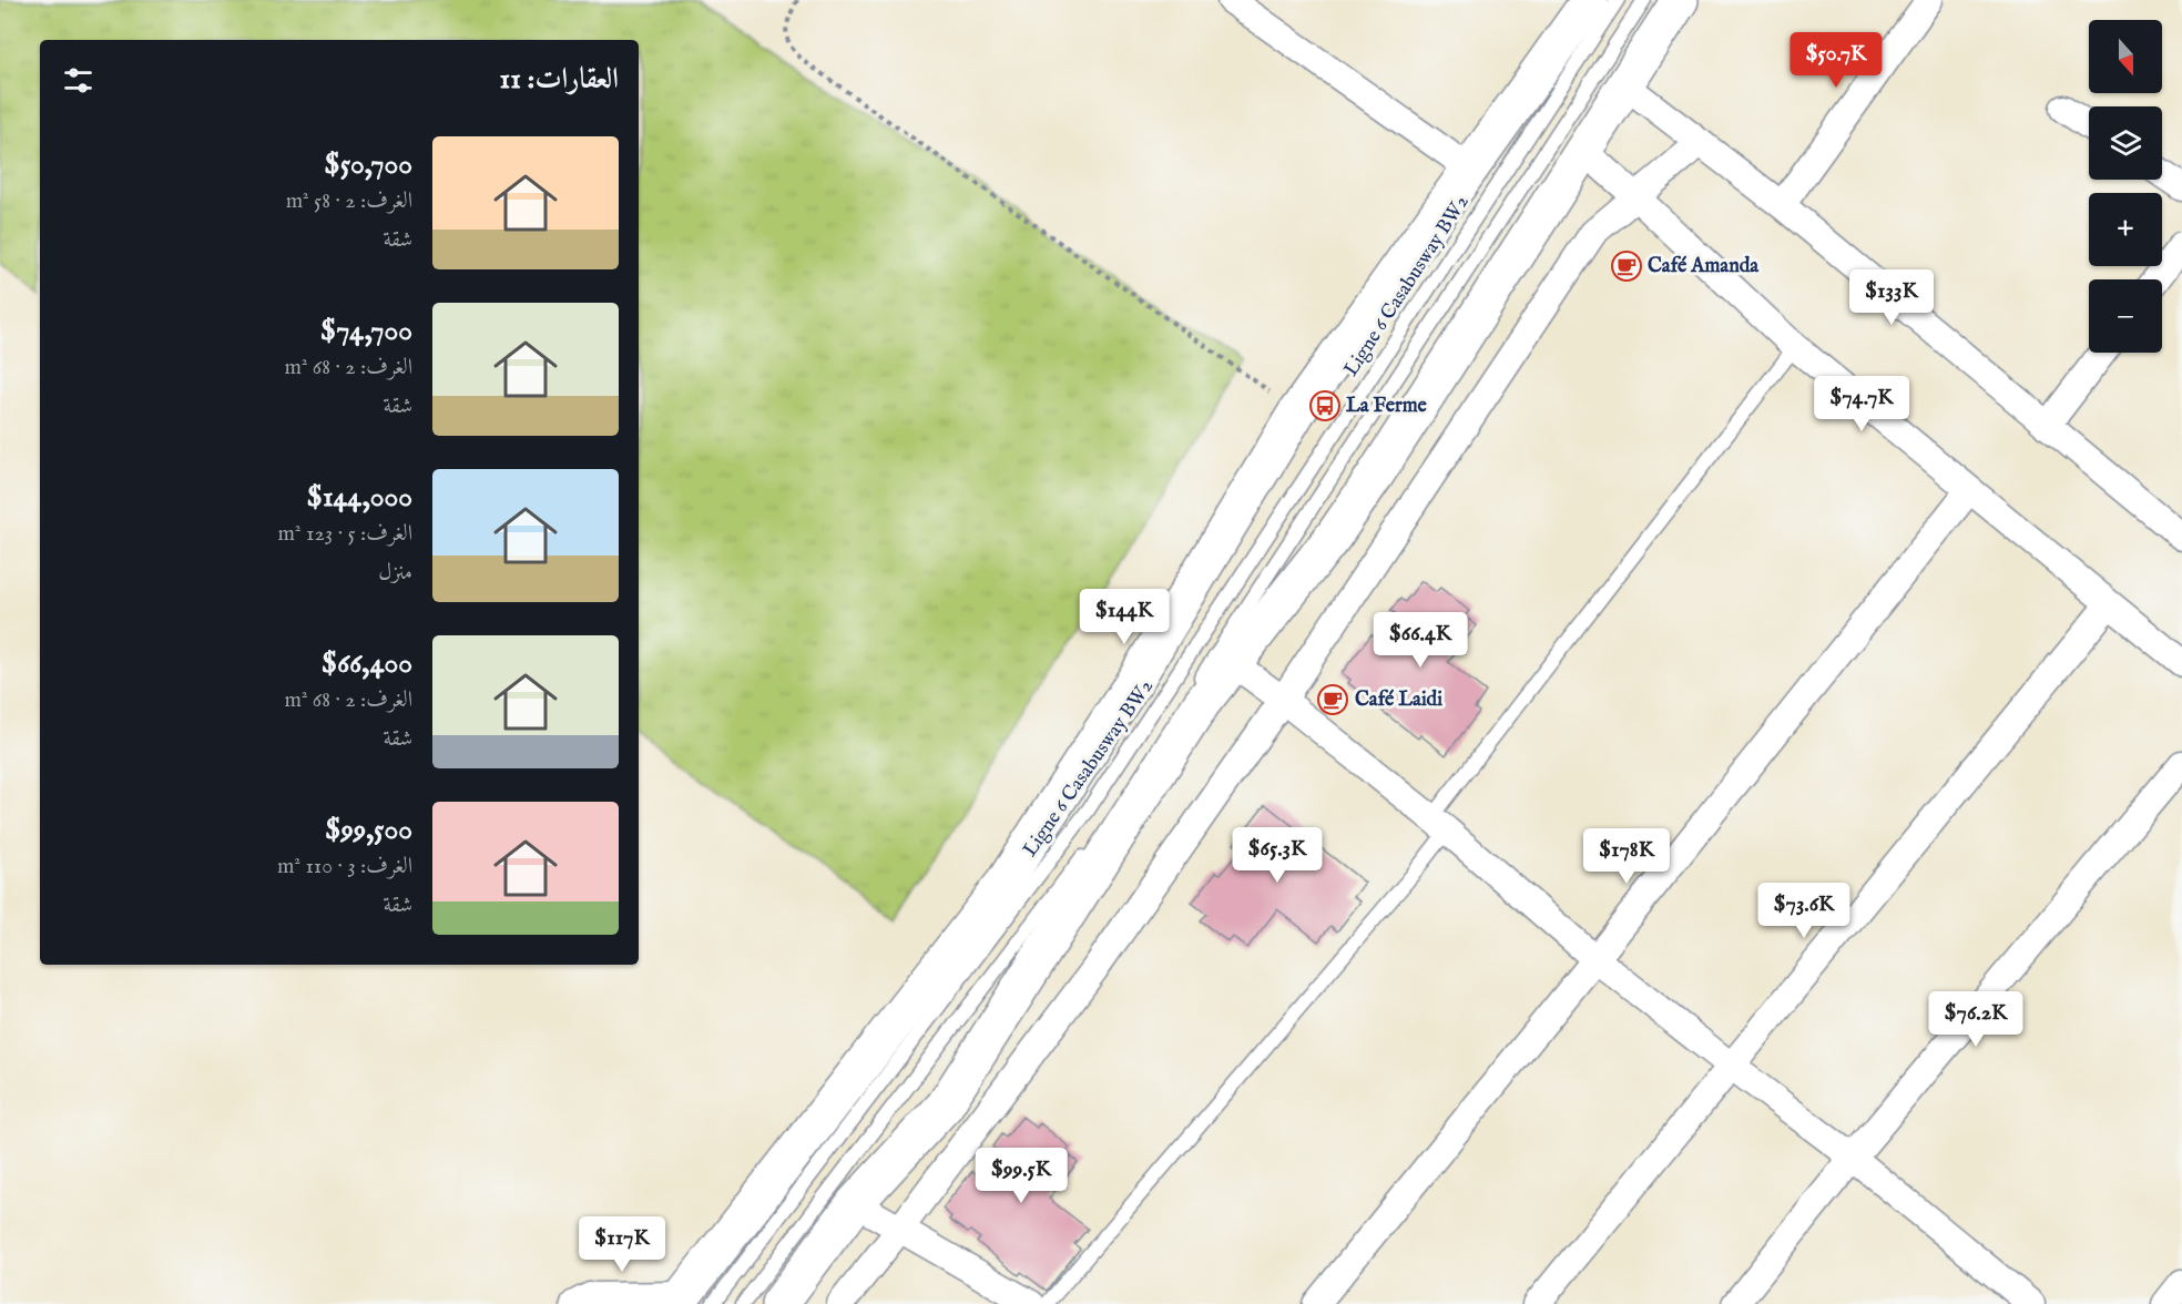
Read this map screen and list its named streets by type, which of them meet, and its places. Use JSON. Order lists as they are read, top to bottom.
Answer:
{
  "streets": {
    "lane": ["Ligne 6 Casabusway BW2"]
  },
  "places": {
    "cafe": ["Café Amanda", "Café Laidi"],
    "bus stop": ["La Ferme"]
  },
  "north": "bottom",
  "page": {
    "map_buttons": ["+", "−"],
    "price": [
      "$50.7K",
      "$133K",
      "$74.7K",
      "$144K",
      "$66.4K",
      "$65.3K",
      "$178K",
      "$73.6K",
      "$76.2K",
      "$99.5K",
      "$117K"
    ],
    "heading": "العقارات: 11",
    "list": [
      {
        "name": "$50,700",
        "note": "الغرف: 2 · 58 m² · شقة"
      },
      {
        "name": "$74,700",
        "note": "الغرف: 2 · 68 m² · شقة"
      },
      {
        "name": "$144,000",
        "note": "الغرف: 5 · 123 m² · منزل"
      },
      {
        "name": "$66,400",
        "note": "الغرف: 2 · 68 m² · شقة"
      },
      {
        "name": "$99,500",
        "note": "الغرف: 3 · 110 m² · شقة"
      }
    ]
  }
}
